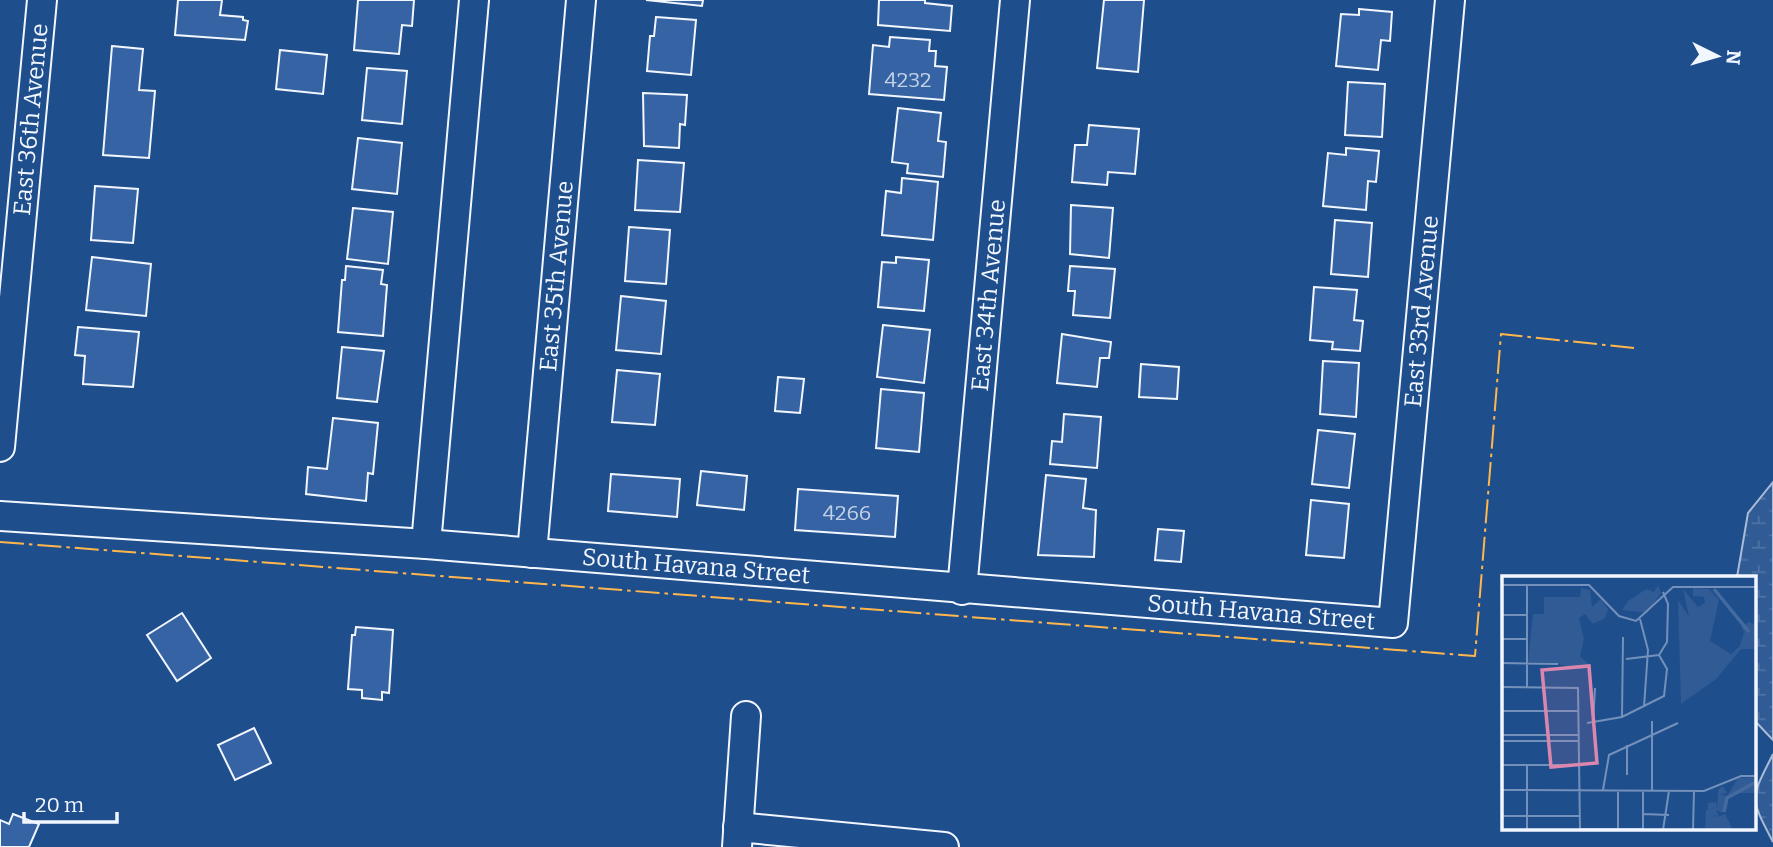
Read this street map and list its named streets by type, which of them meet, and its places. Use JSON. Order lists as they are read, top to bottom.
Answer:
{
  "streets": {
    "street": [
      "East 36th Avenue",
      "East 35th Avenue",
      "East 34th Avenue",
      "East 33rd Avenue",
      "South Havana Street"
    ]
  },
  "crossings": [
    ["East 35th Avenue", "South Havana Street"],
    ["East 34th Avenue", "South Havana Street"],
    ["East 33rd Avenue", "South Havana Street"]
  ],
  "house_numbers": ["4232", "4266"],
  "scale_bar": "20 m",
  "north": "right"
}
